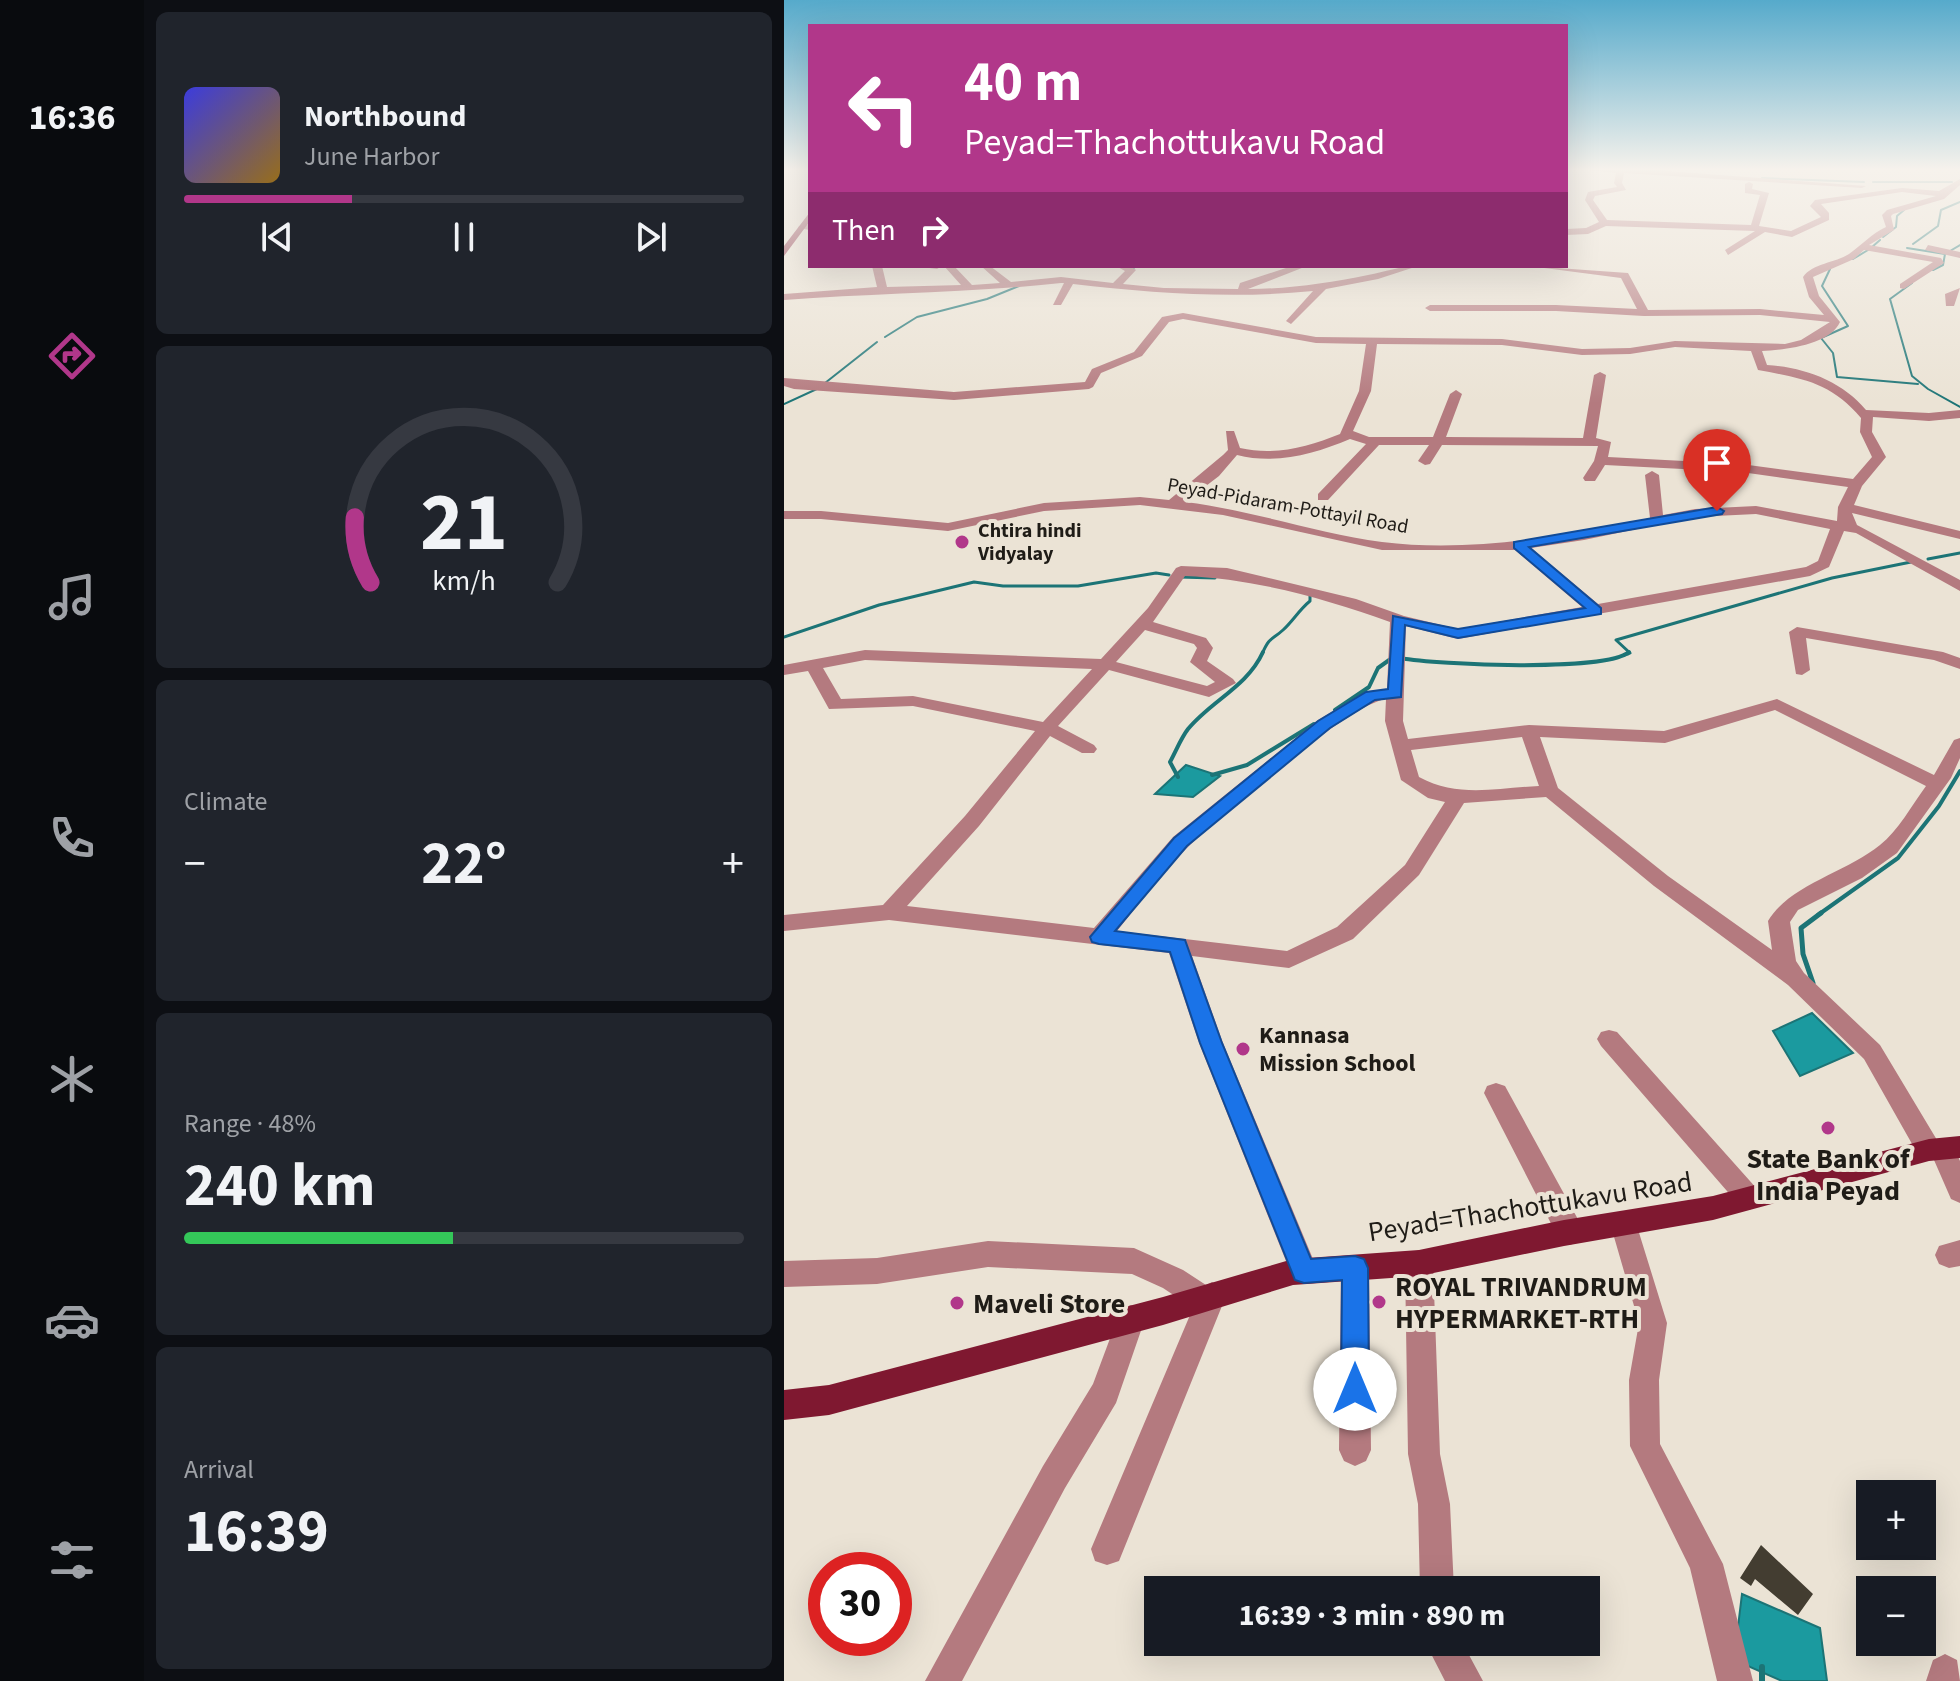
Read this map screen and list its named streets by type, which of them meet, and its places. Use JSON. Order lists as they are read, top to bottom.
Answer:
{
  "streets": {
    "main road": ["Peyad=Thachottukavu Road"],
    "street": ["Peyad-Pidaram-Pottayil Road"]
  },
  "places": [
    "Chtira hindi Vidyalay",
    "Kannasa Mission School",
    "State Bank of India Peyad",
    "ROYAL TRIVANDRUM HYPERMARKET-RTH",
    "Maveli Store"
  ],
  "page": {
    "tabs": "16:36",
    "turn": ["40 m", "Peyad=Thachottukavu Road"],
    "song": ["Northbound", "June Harbor"],
    "then": "Then",
    "tile": [
      "Climate",
      ["Range · 48%", "240 km"],
      ["Arrival", "16:39"]
    ],
    "heat": ["−", "22°", "+"],
    "map_buttons": ["+", "−"],
    "limit": "30",
    "trip": "16:39 · 3 min · 890 m",
    "gauge": ["21", "km/h"]
  }
}
